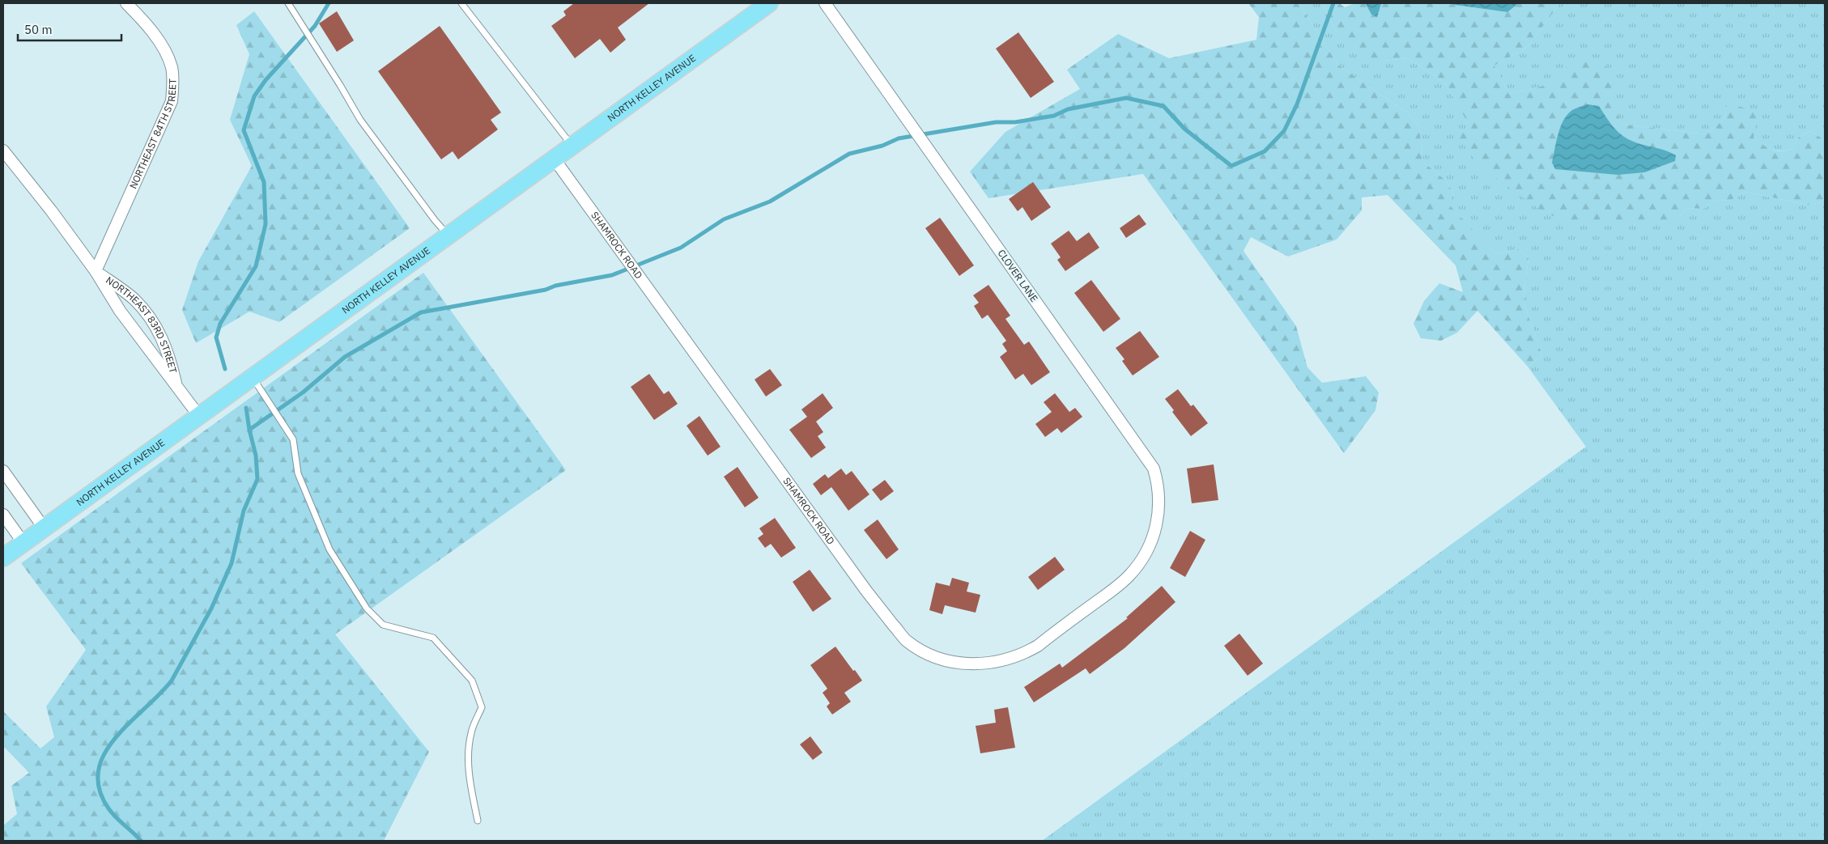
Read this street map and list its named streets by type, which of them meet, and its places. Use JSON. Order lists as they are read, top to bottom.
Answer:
{
  "streets": {
    "main road": ["NORTH KELLEY AVENUE"],
    "street": [
      "NORTHEAST 84TH STREET",
      "SHAMROCK ROAD",
      "CLOVER LANE",
      "NORTHEAST 83RD STREET"
    ]
  },
  "crossings": [
    ["NORTH KELLEY AVENUE", "SHAMROCK ROAD"],
    ["NORTH KELLEY AVENUE", "NORTHEAST 83RD STREET"],
    ["NORTHEAST 84TH STREET", "NORTHEAST 83RD STREET"],
    ["SHAMROCK ROAD", "CLOVER LANE"]
  ],
  "scale_bar": "50 m"
}
